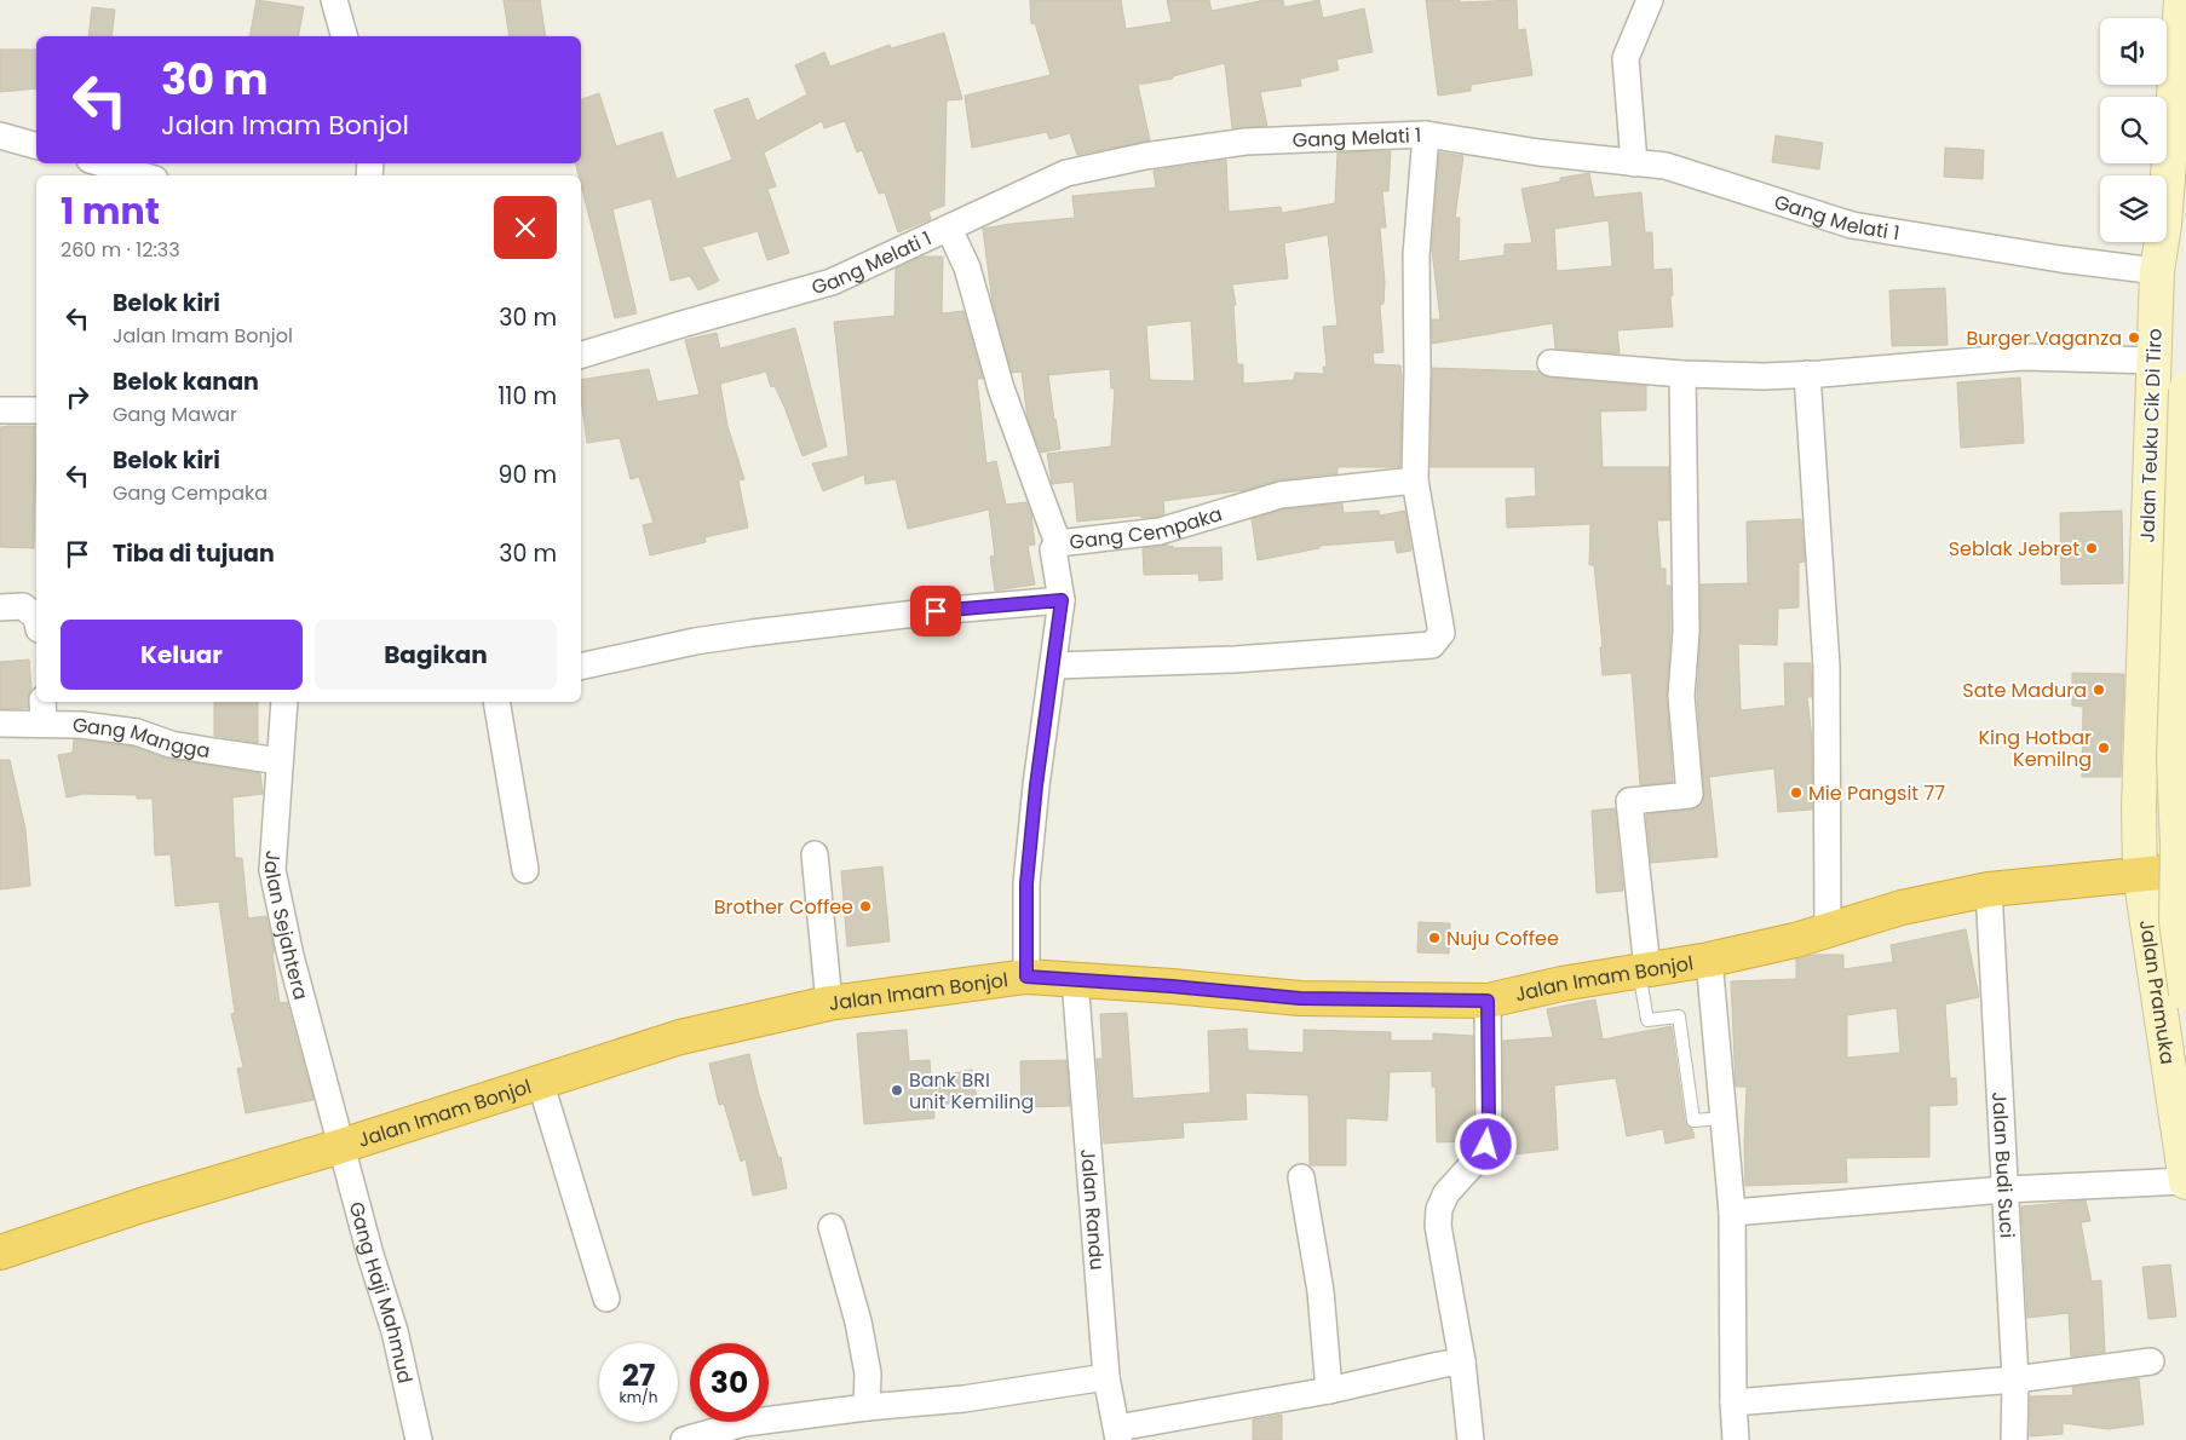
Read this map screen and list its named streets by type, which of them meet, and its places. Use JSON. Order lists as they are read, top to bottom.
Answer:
{
  "streets": {
    "highway": ["Jalan Imam Bonjol"],
    "street": [
      "Gang Melati 1",
      "Jalan Teuku Cik Di Tiro",
      "Gang Cempaka",
      "Gang Mangga",
      "Jalan Sejahtera",
      "Jalan Pramuka",
      "Jalan Budi Suci",
      "Jalan Randu",
      "Gang Haji Mahmud"
    ]
  },
  "crossings": [
    ["Gang Melati 1", "Jalan Teuku Cik Di Tiro"],
    ["Jalan Teuku Cik Di Tiro", "Jalan Imam Bonjol"],
    ["Jalan Teuku Cik Di Tiro", "Jalan Pramuka"],
    ["Gang Cempaka", "Jalan Imam Bonjol"],
    ["Gang Mangga", "Jalan Sejahtera"],
    ["Jalan Sejahtera", "Jalan Imam Bonjol"],
    ["Jalan Sejahtera", "Gang Haji Mahmud"],
    ["Jalan Imam Bonjol", "Jalan Pramuka"],
    ["Jalan Imam Bonjol", "Jalan Budi Suci"],
    ["Jalan Imam Bonjol", "Jalan Randu"],
    ["Jalan Imam Bonjol", "Gang Haji Mahmud"]
  ],
  "places": [
    "Burger Vaganza",
    "Seblak Jebret",
    "Sate Madura",
    "King Hotbar Kemilng",
    "Mie Pangsit 77",
    "Brother Coffee",
    "Nuju Coffee",
    "Bank BRI unit Kemiling"
  ],
  "page": {
    "turn": ["30 m", "Jalan Imam Bonjol"],
    "heading": ["1 mnt", "260 m · 12:33"],
    "list": [
      {
        "name": "Belok kiri",
        "note": "Jalan Imam Bonjol",
        "value": "30 m"
      },
      {
        "name": "Belok kanan",
        "note": "Gang Mawar",
        "value": "110 m"
      },
      {
        "name": "Belok kiri",
        "note": "Gang Cempaka",
        "value": "90 m"
      },
      {
        "name": "Tiba di tujuan",
        "value": "30 m"
      }
    ],
    "buttons": ["Keluar", "Bagikan"],
    "speed": "27 km/h",
    "limit": "30"
  }
}
